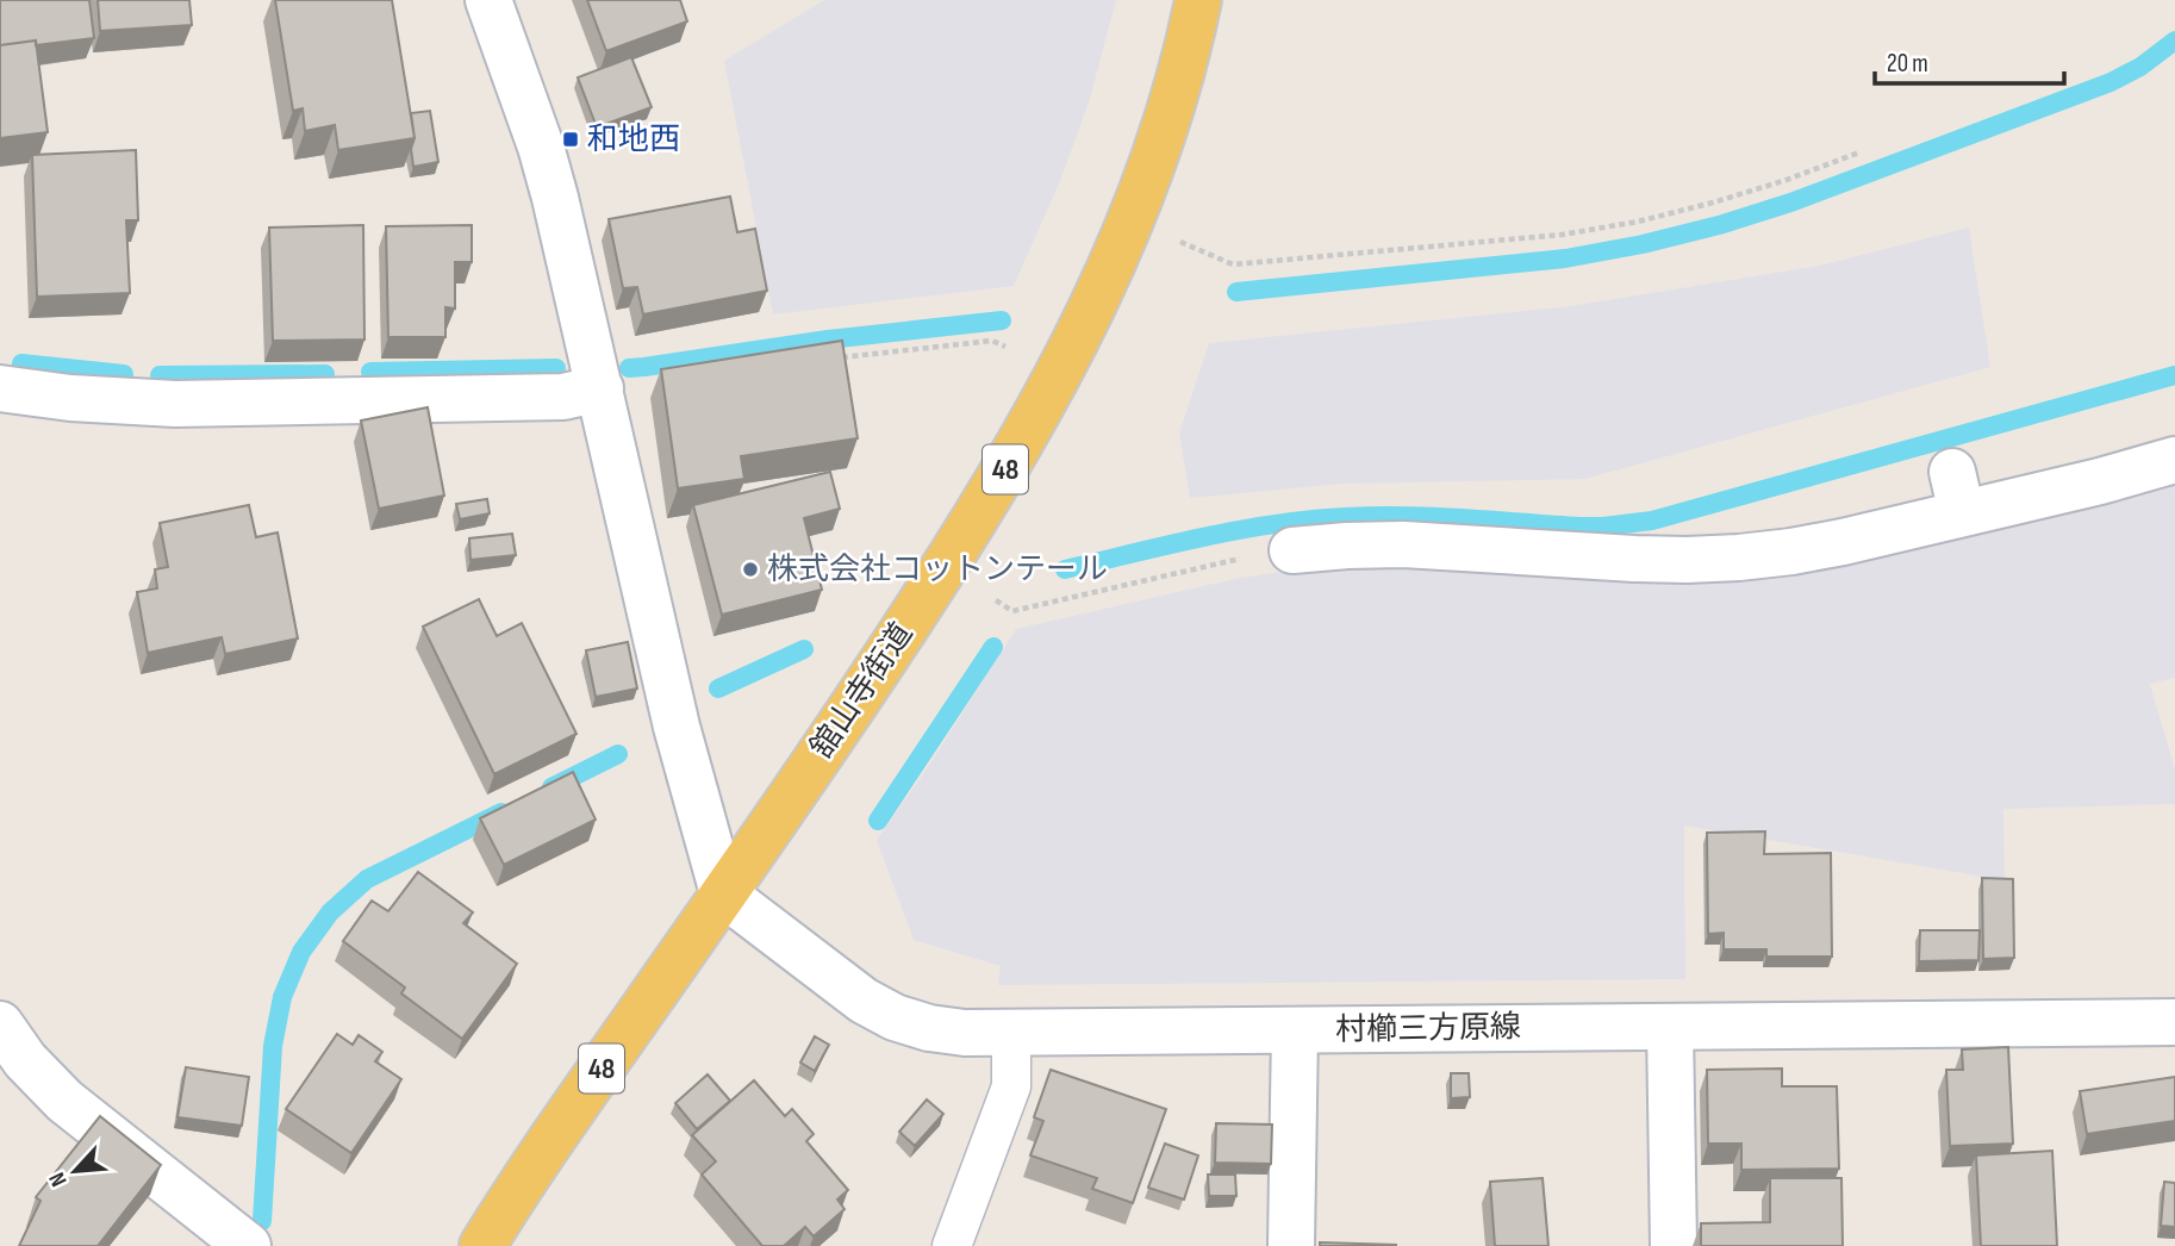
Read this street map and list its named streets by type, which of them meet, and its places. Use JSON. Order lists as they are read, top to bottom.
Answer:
{
  "streets": {
    "main road": ["48", "舘山寺街道"],
    "street": ["村櫛三方原線"]
  },
  "crossings": [
    ["舘山寺街道", "村櫛三方原線"]
  ],
  "places": {
    "transit": ["和地西"],
    "other": ["株式会社コットンテール"]
  },
  "scale_bar": "20 m",
  "north": "bottom left"
}
